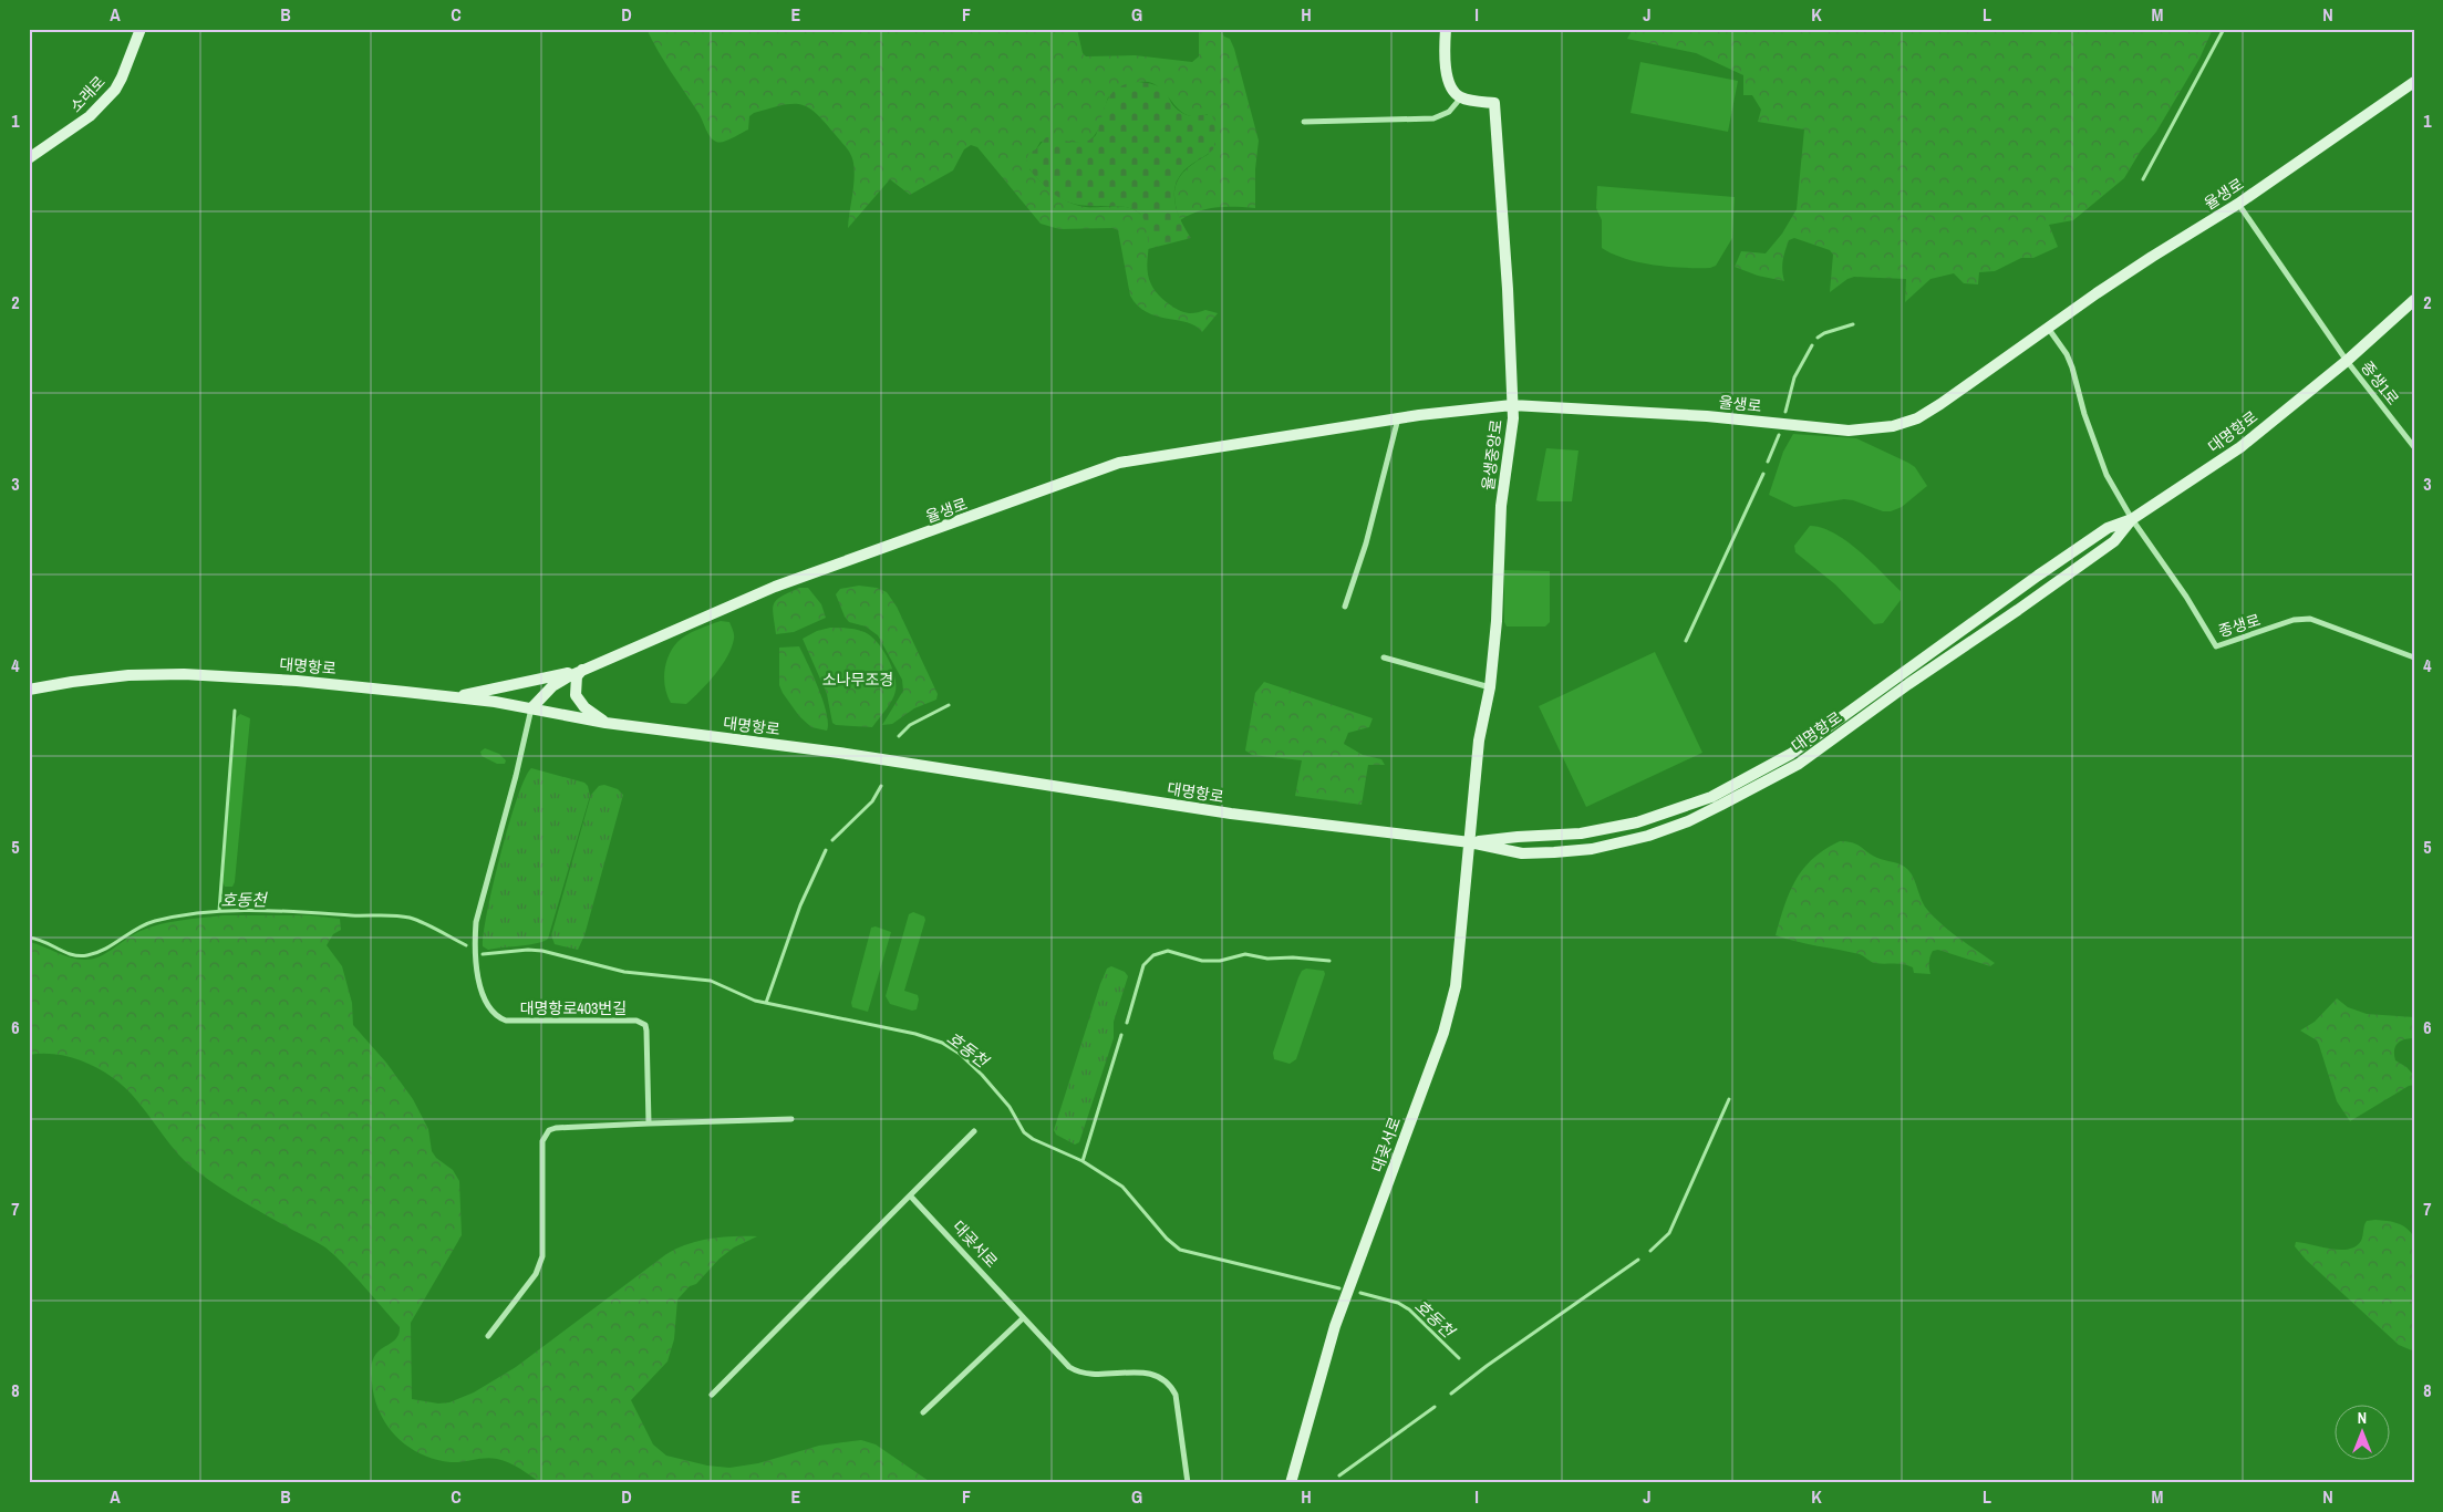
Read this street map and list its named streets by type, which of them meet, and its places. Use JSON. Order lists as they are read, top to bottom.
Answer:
{
  "streets": {
    "street": [
      "소래로",
      "율생로",
      "종생1로",
      "대명항로",
      "율생중앙로",
      "종생로",
      "대명항로403번길",
      "대곶서로"
    ]
  },
  "crossings": [
    ["율생로", "대명항로"],
    ["율생로", "율생중앙로"],
    ["율생로", "대명항로403번길"],
    ["종생1로", "대명항로"],
    ["대명항로", "율생중앙로"],
    ["대명항로", "종생로"],
    ["대명항로", "대명항로403번길"],
    ["대명항로", "대곶서로"],
    ["율생중앙로", "대곶서로"]
  ],
  "water": ["호동천"],
  "parks": ["소나무조경"],
  "north": "top",
  "grid": {
    "columns": [
      "A",
      "B",
      "C",
      "D",
      "E",
      "F",
      "G",
      "H",
      "I",
      "J",
      "K",
      "L",
      "M",
      "N"
    ],
    "rows": [
      "1",
      "2",
      "3",
      "4",
      "5",
      "6",
      "7",
      "8"
    ]
  }
}
